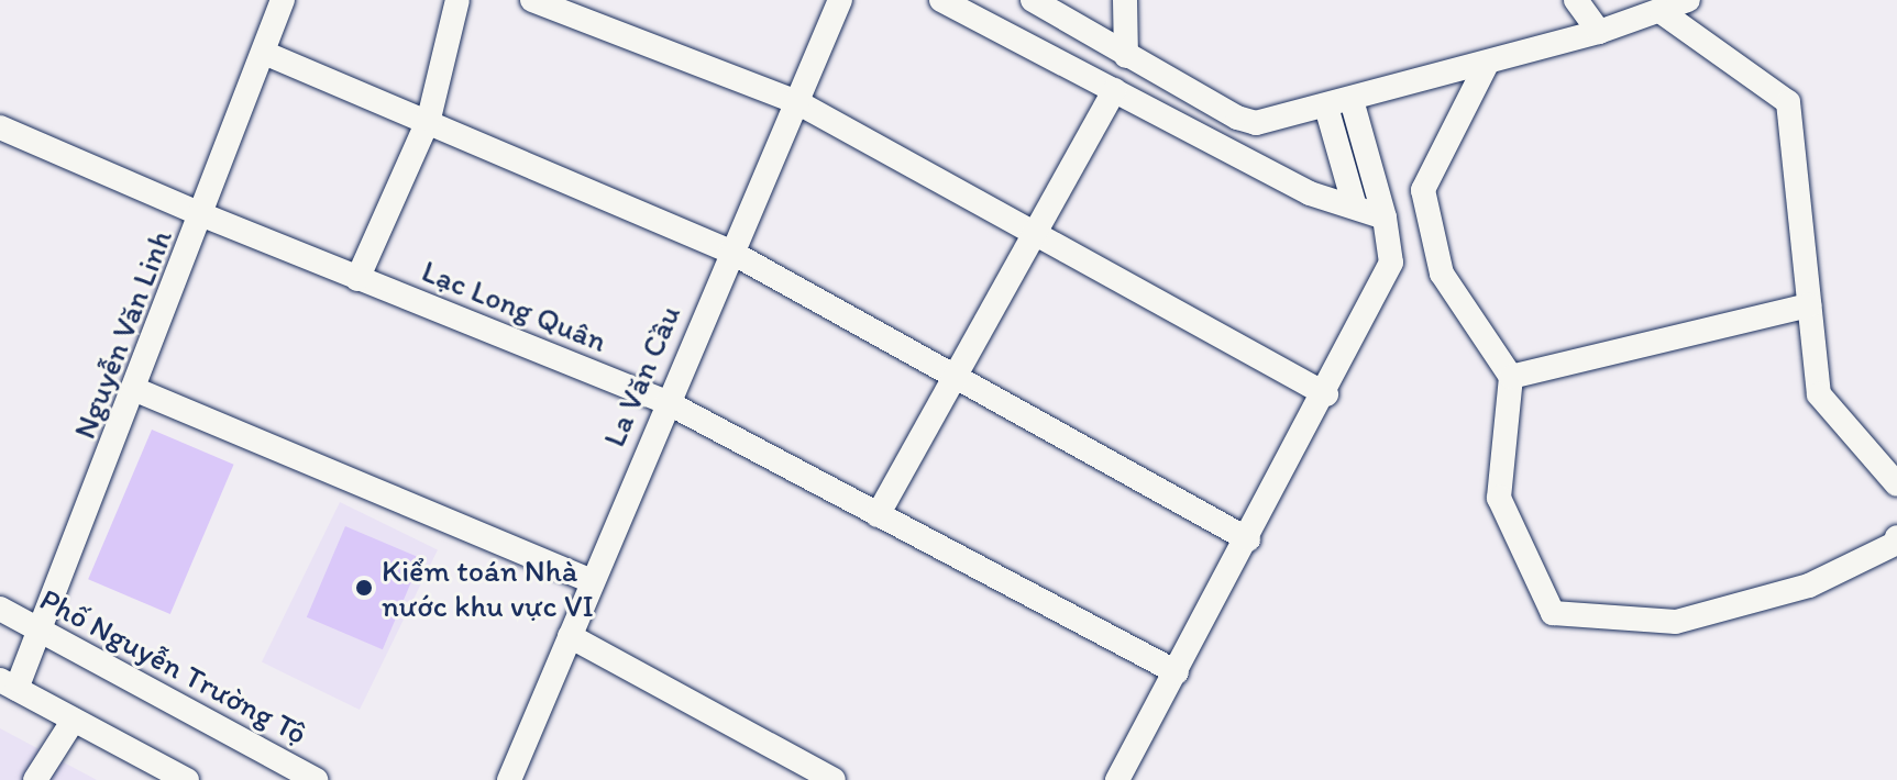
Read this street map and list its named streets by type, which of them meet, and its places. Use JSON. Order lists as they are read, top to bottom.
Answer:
{
  "streets": {
    "street": [
      "Lạc Long Quân",
      "Nguyễn Văn Linh",
      "La Văn Cầu",
      "Phố Nguyễn Trường Tộ"
    ]
  },
  "crossings": [
    ["Lạc Long Quân", "Nguyễn Văn Linh"],
    ["Lạc Long Quân", "La Văn Cầu"],
    ["Nguyễn Văn Linh", "Phố Nguyễn Trường Tộ"]
  ],
  "places": ["Kiểm toán Nhà nước khu vực VI"]
}
